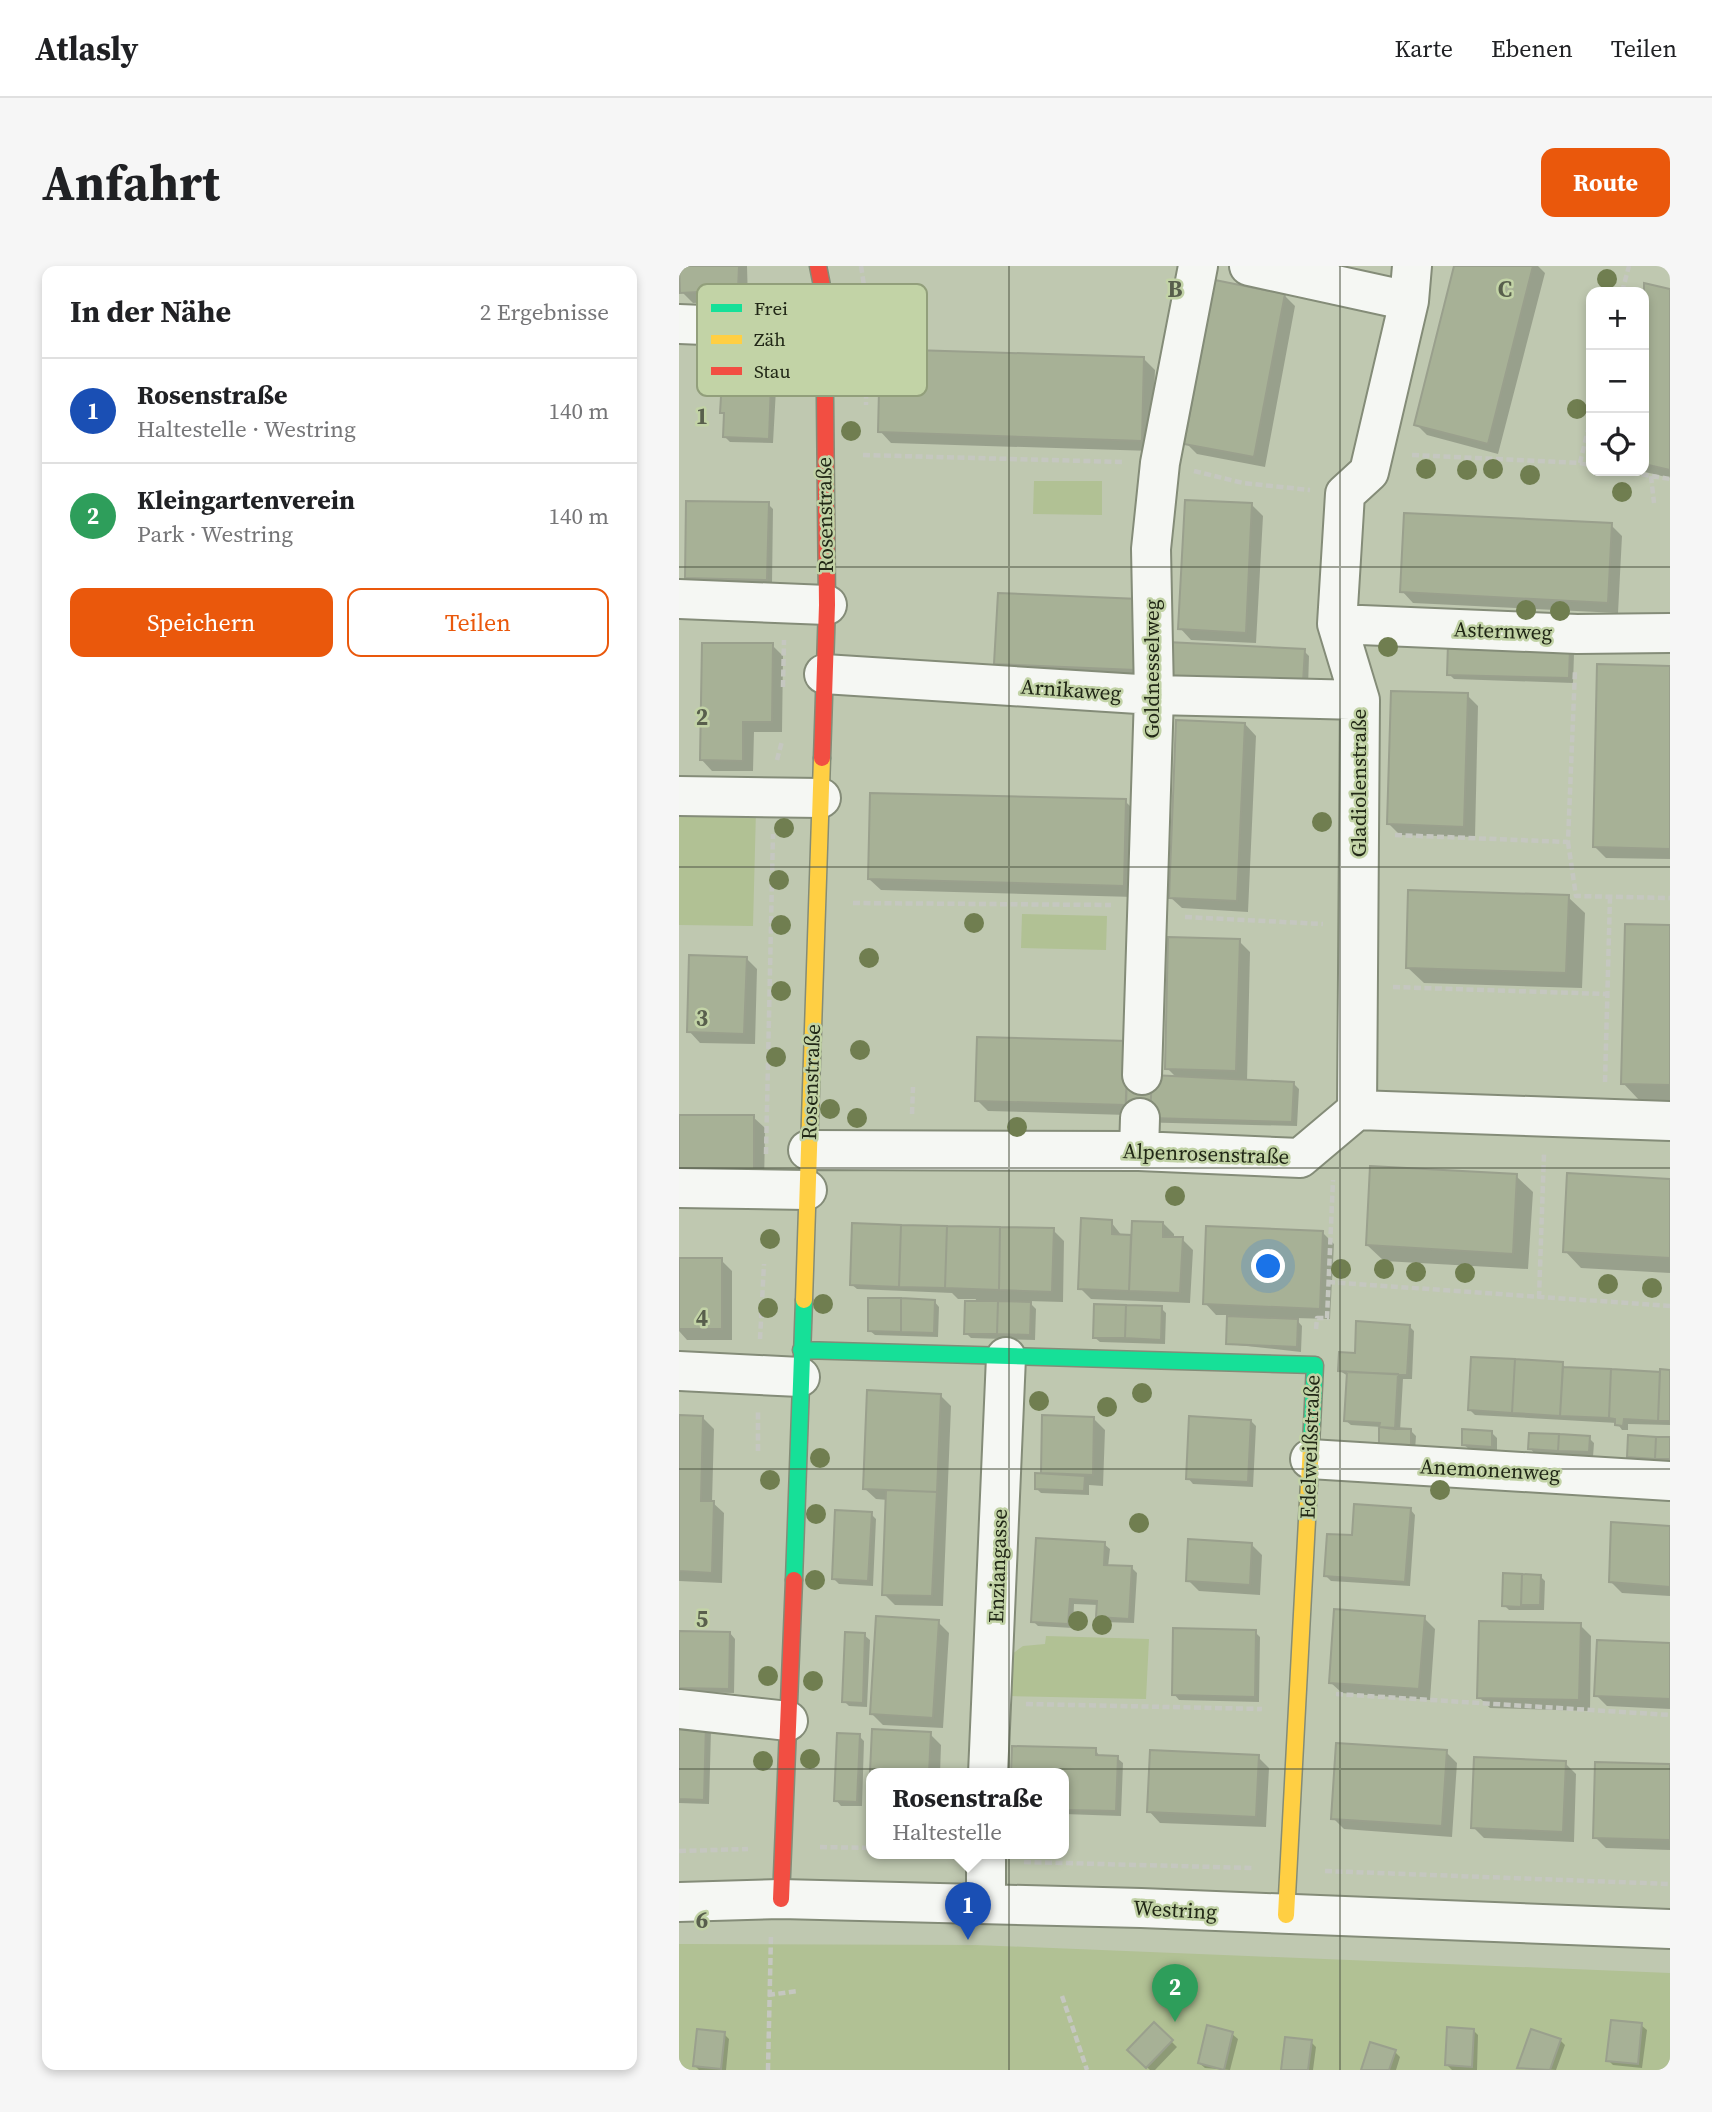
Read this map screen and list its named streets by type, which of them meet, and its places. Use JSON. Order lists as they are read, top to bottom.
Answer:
{
  "streets": {
    "street": [
      "Rosenstraße",
      "Asternweg",
      "Goldnesselweg",
      "Arnikaweg",
      "Gladiolenstraße",
      "Alpenrosenstraße",
      "Edelweißstraße",
      "Anemonenweg",
      "Enziangasse",
      "Westring"
    ]
  },
  "crossings": [
    ["Rosenstraße", "Arnikaweg"],
    ["Rosenstraße", "Alpenrosenstraße"],
    ["Rosenstraße", "Edelweißstraße"],
    ["Rosenstraße", "Westring"],
    ["Asternweg", "Gladiolenstraße"],
    ["Goldnesselweg", "Arnikaweg"],
    ["Arnikaweg", "Gladiolenstraße"],
    ["Gladiolenstraße", "Alpenrosenstraße"],
    ["Edelweißstraße", "Anemonenweg"],
    ["Edelweißstraße", "Enziangasse"],
    ["Edelweißstraße", "Westring"]
  ],
  "legend": ["Frei", "Zäh", "Stau"],
  "page": {
    "header": "Atlasly",
    "nav": ["Karte", "Ebenen", "Teilen"],
    "buttons": [
      "Route",
      ["Speichern", "Teilen"]
    ],
    "title": "Anfahrt",
    "heading": ["In der Nähe", "2 Ergebnisse"],
    "map_buttons": ["+", "−"],
    "list": [
      {
        "mark": "1",
        "name": "Rosenstraße",
        "note": "Haltestelle · Westring",
        "value": "140 m"
      },
      {
        "mark": "2",
        "name": "Kleingartenverein",
        "note": "Park · Westring",
        "value": "140 m"
      }
    ],
    "popup": ["Rosenstraße", "Haltestelle"],
    "pins": ["1", "2"]
  },
  "grid": {
    "columns": ["B", "C"],
    "rows": [
      "1",
      "2",
      "3",
      "4",
      "5",
      "6"
    ]
  }
}
